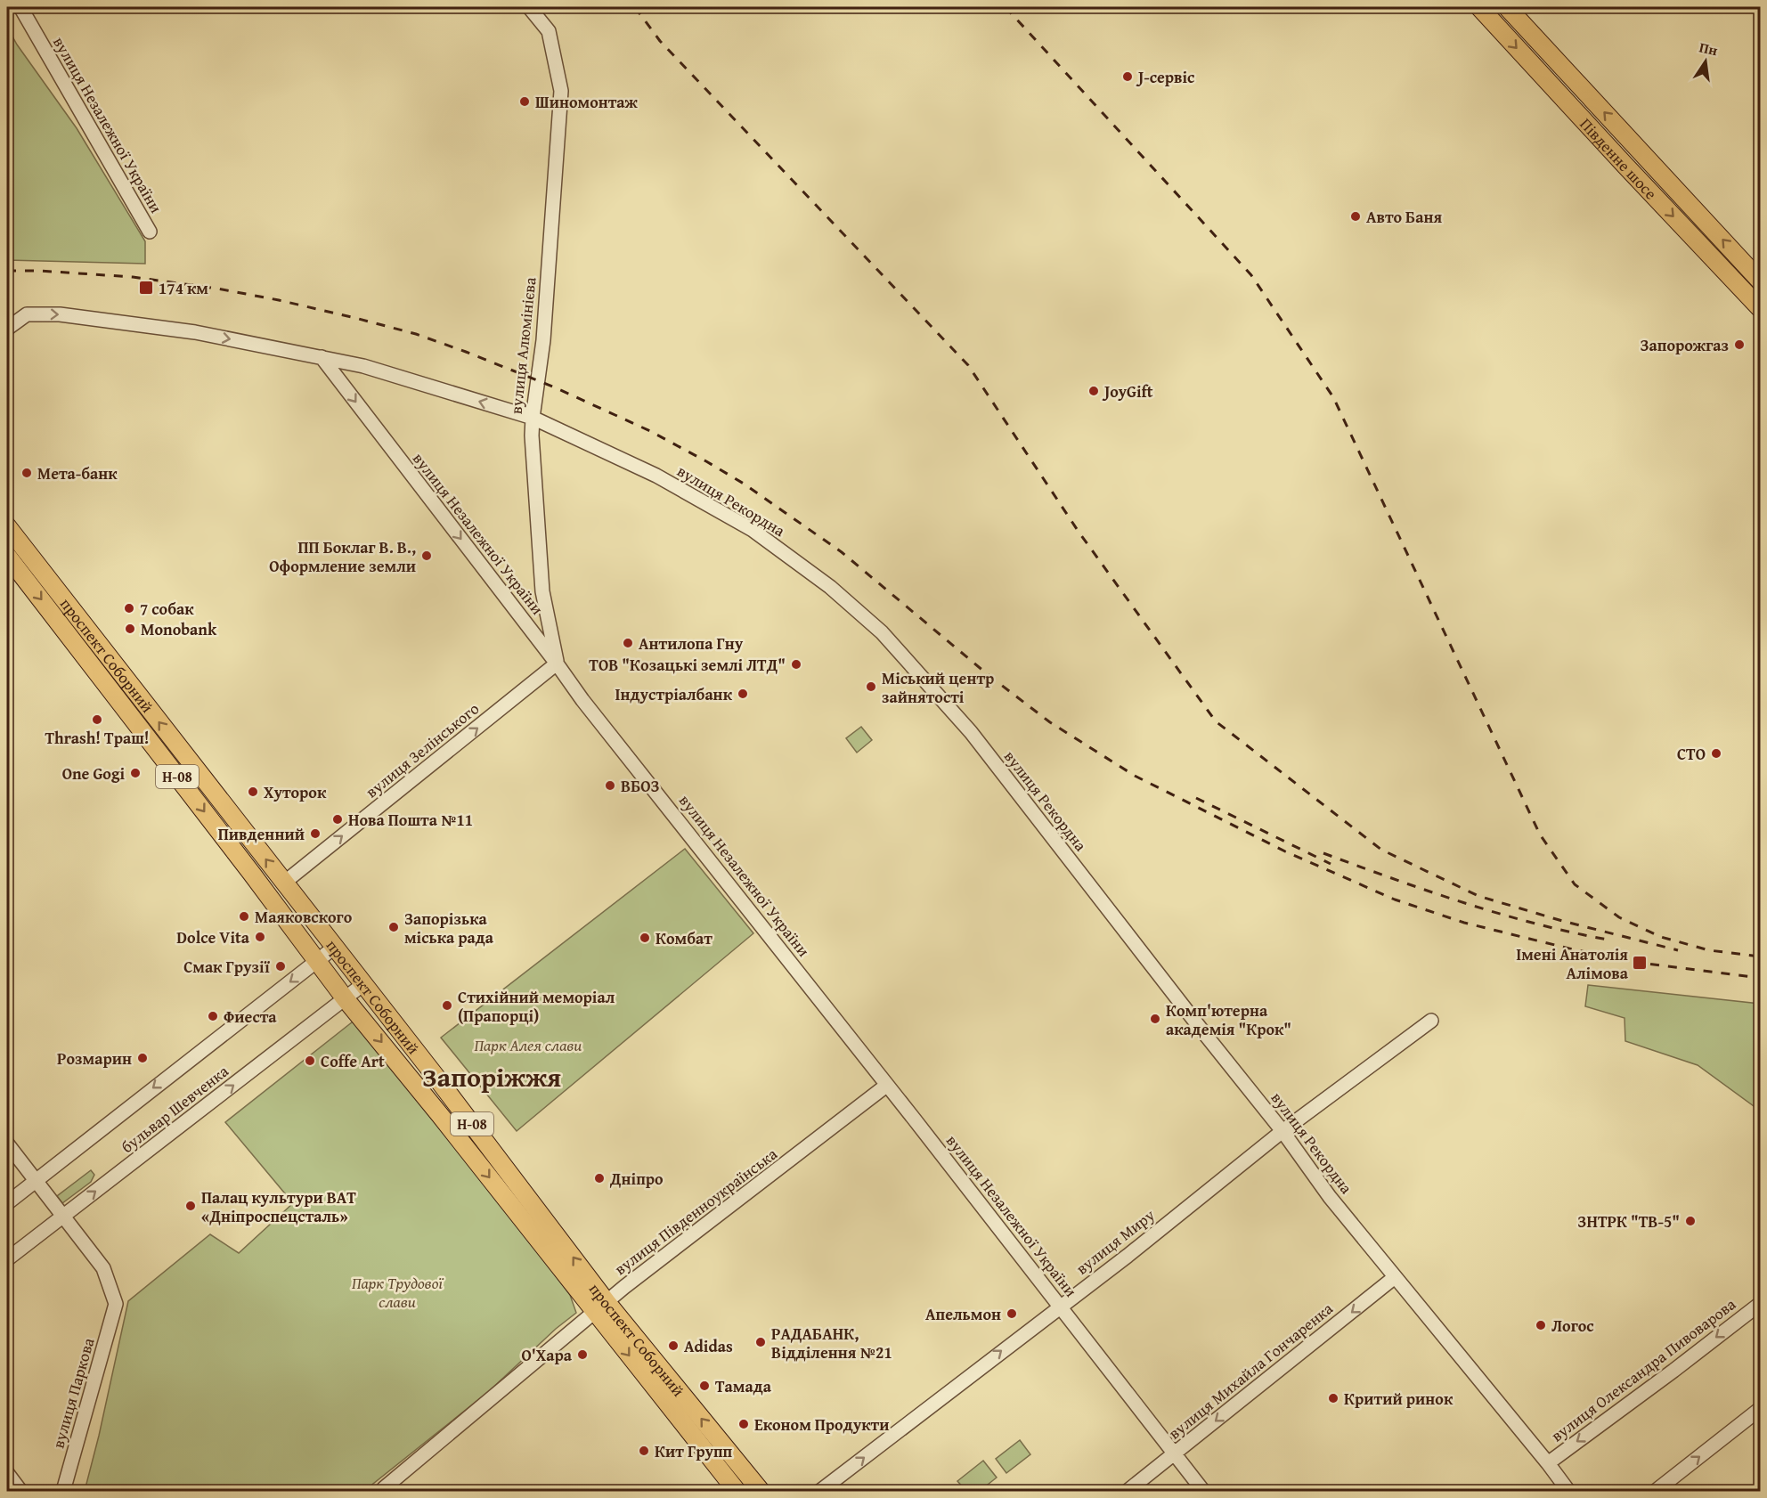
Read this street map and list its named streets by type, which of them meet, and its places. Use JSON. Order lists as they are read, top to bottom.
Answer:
{
  "streets": {
    "main road": ["Південне шосе", "проспект Соборний", "Н-08"],
    "street": [
      "вулиця Незалежної України",
      "вулиця Алюмінієва",
      "вулиця Рекордна",
      "вулиця Зелінського",
      "бульвар Шевченка",
      "вулиця Південноукраїнська",
      "вулиця Миру",
      "вулиця Олександра Пивоварова",
      "вулиця Михайла Гончаренка",
      "вулиця Паркова"
    ]
  },
  "crossings": [
    ["вулиця Незалежної України", "вулиця Алюмінієва"],
    ["вулиця Незалежної України", "вулиця Рекордна"],
    ["вулиця Незалежної України", "вулиця Зелінського"],
    ["вулиця Незалежної України", "вулиця Південноукраїнська"],
    ["вулиця Незалежної України", "вулиця Миру"],
    ["вулиця Незалежної України", "вулиця Михайла Гончаренка"],
    ["вулиця Алюмінієва", "вулиця Рекордна"],
    ["вулиця Алюмінієва", "вулиця Зелінського"],
    ["вулиця Рекордна", "вулиця Миру"],
    ["вулиця Рекордна", "вулиця Олександра Пивоварова"],
    ["вулиця Рекордна", "вулиця Михайла Гончаренка"],
    ["проспект Соборний", "вулиця Зелінського"],
    ["проспект Соборний", "бульвар Шевченка"],
    ["проспект Соборний", "вулиця Південноукраїнська"],
    ["бульвар Шевченка", "вулиця Паркова"]
  ],
  "one_way": ["вулиця Зелінського", "вулиця Миру", "вулиця Михайла Гончаренка"],
  "districts": ["Запоріжжя"],
  "parks": ["Парк Алея слави", "Парк Трудової слави"],
  "places": {
    "other": [
      "J-сервіс",
      "Шиномонтаж",
      "Авто Баня",
      "Запорожгаз",
      "JoyGift",
      "Мета-банк",
      "ПП Боклаг В. В., Оформление земли",
      "7 собак",
      "Monobank",
      "Антилопа Гну",
      "ТОВ \"Козацькі землі ЛТД\"",
      "Міський центр зайнятості",
      "Індустріалбанк",
      "Thrash! Траш!",
      "СТО",
      "One Gogi",
      "ВБОЗ",
      "Хуторок",
      "Нова Пошта №11",
      "Пивденний",
      "Маяковского",
      "Запорізька міська рада",
      "Dolce Vita",
      "Комбат",
      "Смак Грузії",
      "Стихійний меморіал (Прапорці)",
      "Фиеста",
      "Комп'ютерна академія \"Крок\"",
      "Розмарин",
      "Coffe Art",
      "Дніпро",
      "Палац культури ВАТ «Дніпроспецсталь»",
      "ЗНТРК \"ТВ-5\"",
      "Апельмон",
      "Логос",
      "РАДАБАНК, Відділення №21",
      "Adidas",
      "О'Хара",
      "Тамада",
      "Критий ринок",
      "Економ Продукти",
      "Кит Групп"
    ],
    "transit": ["174 км", "Імені Анатолія Алімова"]
  },
  "north": "top"
}
